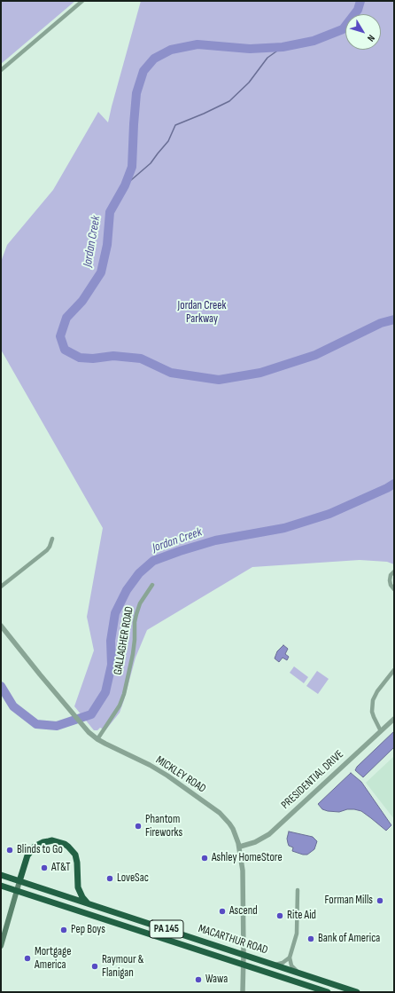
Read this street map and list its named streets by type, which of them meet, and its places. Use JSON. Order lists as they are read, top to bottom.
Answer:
{
  "streets": {
    "highway": ["PA 145", "MACARTHUR ROAD"],
    "street": ["GALLAGHER ROAD", "MICKLEY ROAD", "PRESIDENTIAL DRIVE"]
  },
  "crossings": [
    ["GALLAGHER ROAD", "MICKLEY ROAD"],
    ["MICKLEY ROAD", "PRESIDENTIAL DRIVE"],
    ["MICKLEY ROAD", "MACARTHUR ROAD"]
  ],
  "water": ["Jordan Creek"],
  "parks": ["Jordan Creek Parkway"],
  "places": [
    "Phantom Fireworks",
    "Blinds to Go",
    "Ashley HomeStore",
    "AT&T",
    "LoveSac",
    "Forman Mills",
    "Ascend",
    "Rite Aid",
    "Pep Boys",
    "Bank of America",
    "Mortgage America",
    "Raymour & Flanigan",
    "Wawa"
  ],
  "north": "bottom right"
}
